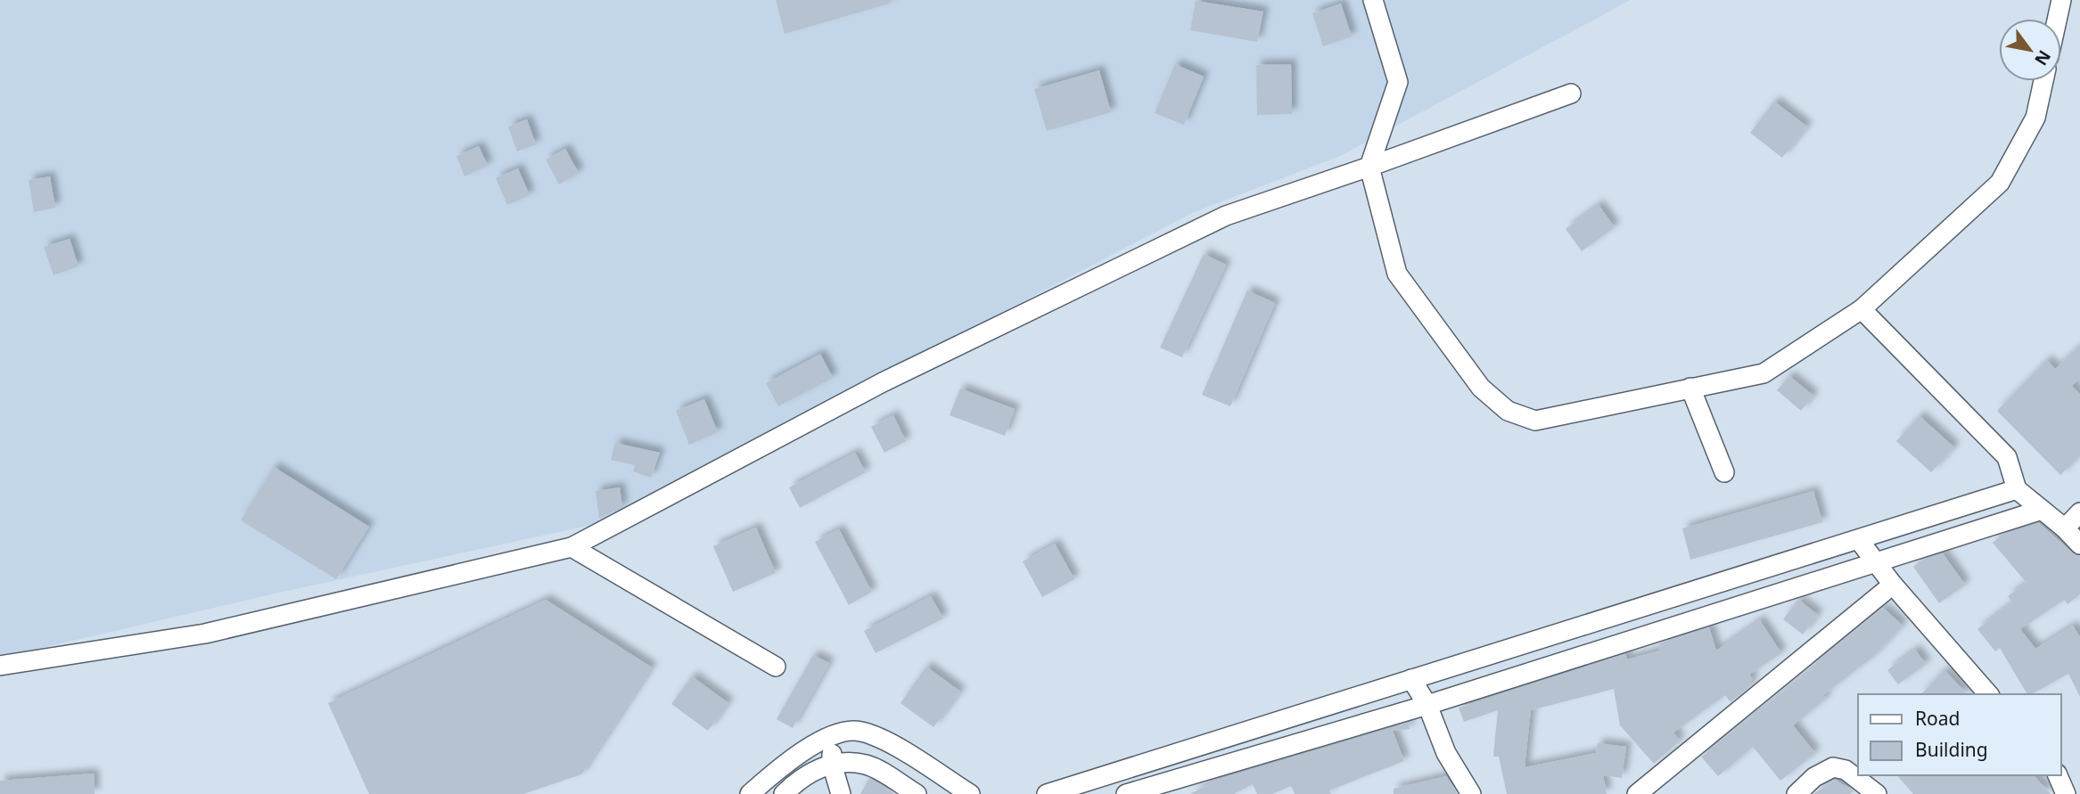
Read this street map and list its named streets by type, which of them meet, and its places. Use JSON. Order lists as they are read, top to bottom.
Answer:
{
  "legend": ["Road", "Building"],
  "north": "bottom right"
}
